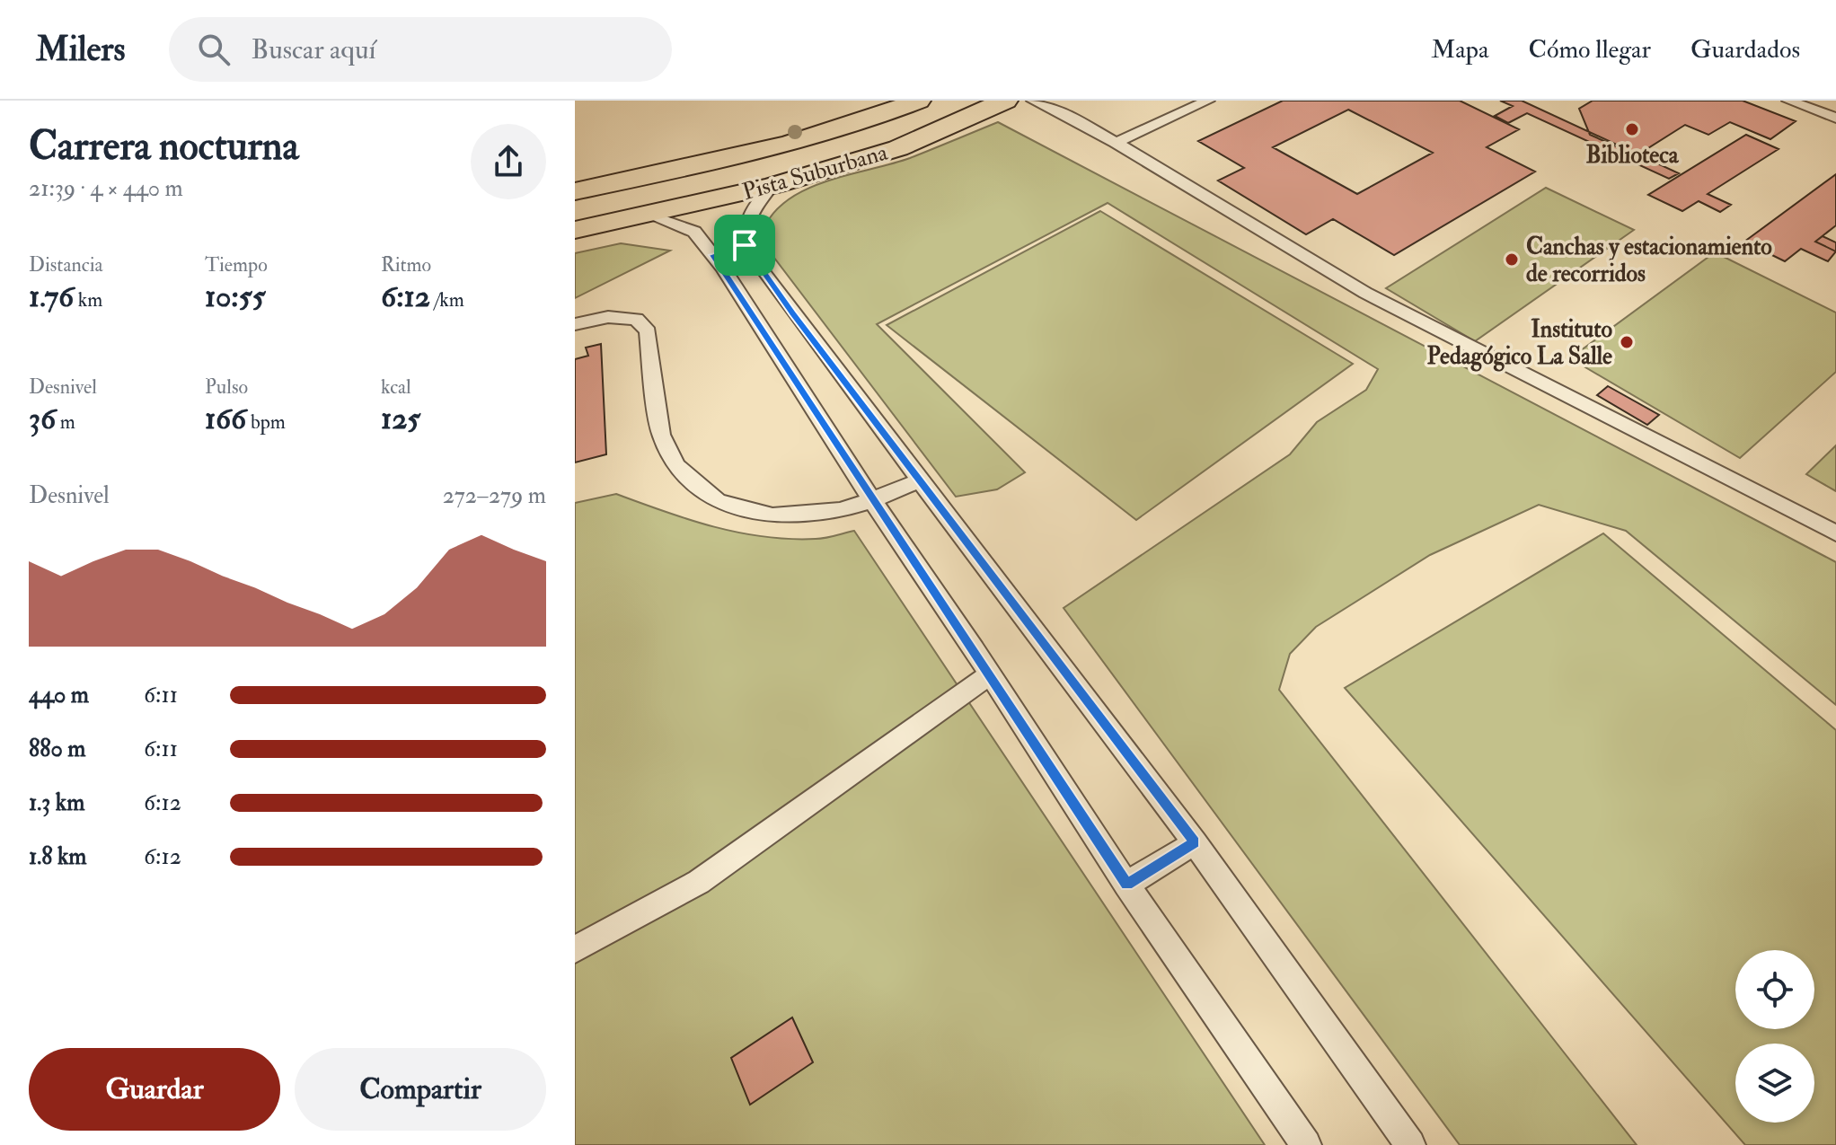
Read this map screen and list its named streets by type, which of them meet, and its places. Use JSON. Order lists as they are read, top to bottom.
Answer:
{
  "streets": {
    "main road": ["Pista Suburbana"]
  },
  "places": ["Biblioteca", "Canchas y estacionamiento de recorridos", "Instituto Pedagógico La Salle"],
  "page": {
    "header": "Milers",
    "search": "Buscar aquí",
    "nav": ["Mapa", "Cómo llegar", "Guardados"],
    "heading": ["Carrera nocturna", "21:39 · 4 × 440 m"],
    "stats": [
      ["Distancia", "1.76 km"],
      ["Tiempo", "10:55"],
      ["Ritmo", "6:12 /km"],
      ["Desnivel", "36 m"],
      ["Pulso", "166 bpm"],
      ["kcal", "125"]
    ],
    "chart": ["Desnivel", "272–279 m"],
    "list": [
      {
        "name": "440 m",
        "note": "6:11"
      },
      {
        "name": "880 m",
        "note": "6:11"
      },
      {
        "name": "1.3 km",
        "note": "6:12"
      },
      {
        "name": "1.8 km",
        "note": "6:12"
      }
    ],
    "buttons": ["Guardar", "Compartir"]
  }
}
